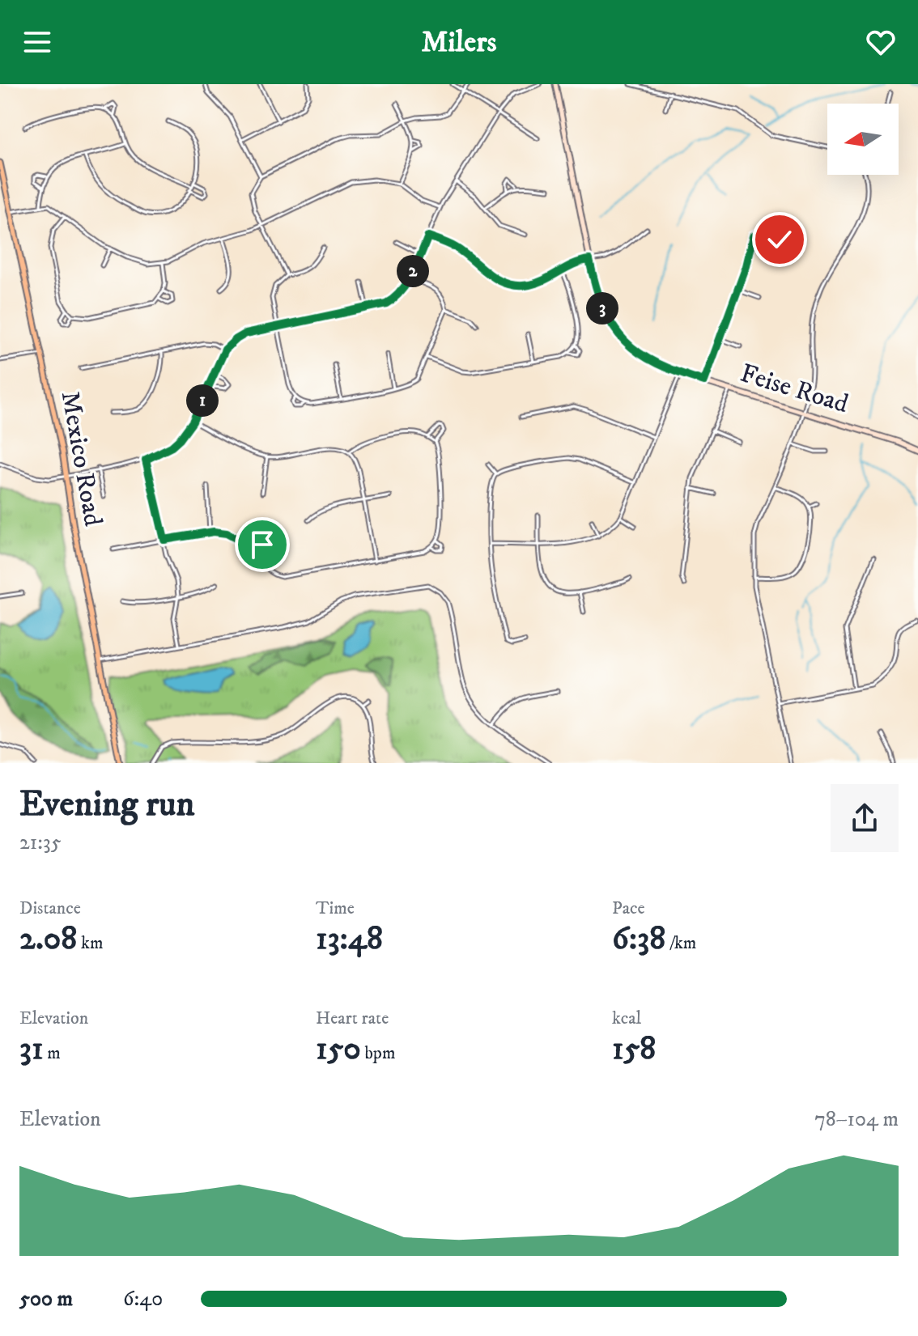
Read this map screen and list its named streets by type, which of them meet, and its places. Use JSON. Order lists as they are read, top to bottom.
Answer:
{
  "streets": {
    "main road": ["Feise Road", "Mexico Road"]
  },
  "north": "left",
  "page": {
    "header": "Milers",
    "pins": ["2", "3", "1"],
    "heading": ["Evening run", "21:35"],
    "stats": [
      ["Distance", "2.08 km"],
      ["Time", "13:48"],
      ["Pace", "6:38 /km"],
      ["Elevation", "31 m"],
      ["Heart rate", "150 bpm"],
      ["kcal", "158"]
    ],
    "chart": ["Elevation", "78–104 m"],
    "list": [
      {
        "name": "500 m",
        "note": "6:40"
      }
    ]
  }
}
